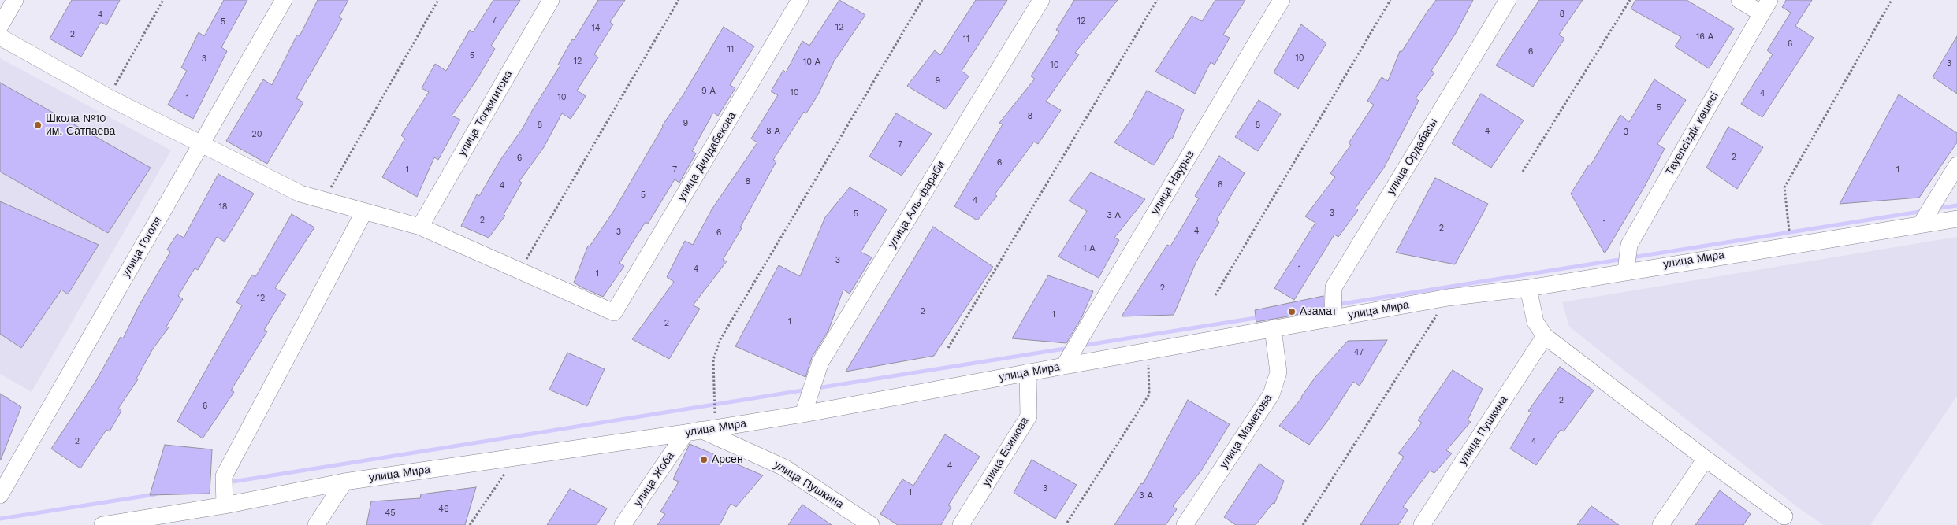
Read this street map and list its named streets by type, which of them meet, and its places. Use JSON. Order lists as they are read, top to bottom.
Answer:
{
  "streets": {
    "street": [
      "улица Тогжигитова",
      "Тауелсіздік көшесі",
      "улица Дилдабекова",
      "улица Ордабасы",
      "улица Наурыз",
      "улица Аль-фараби",
      "улица Гоголя",
      "улица Мира",
      "улица Пушкина",
      "улица Маметова",
      "улица Есимова",
      "улица Жоба"
    ]
  },
  "crossings": [
    ["Тауелсіздік көшесі", "улица Мира"],
    ["улица Ордабасы", "улица Мира"],
    ["улица Наурыз", "улица Мира"],
    ["улица Аль-фараби", "улица Мира"],
    ["улица Мира", "улица Пушкина"],
    ["улица Мира", "улица Маметова"],
    ["улица Мира", "улица Есимова"],
    ["улица Мира", "улица Жоба"],
    ["улица Пушкина", "улица Жоба"]
  ],
  "places": ["Школа №10 им. Сатпаева", "Азамат", "Арсен"],
  "house_numbers": [
    "8",
    "4",
    "7",
    "12",
    "5",
    "12",
    "14",
    "2",
    "16 А",
    "11",
    "6",
    "11",
    "6",
    "5",
    "10",
    "3",
    "12",
    "10 А",
    "3",
    "10",
    "9",
    "9 А",
    "10",
    "4",
    "10",
    "1",
    "5",
    "8",
    "9",
    "8",
    "8",
    "8 А",
    "4",
    "3",
    "20",
    "7",
    "2",
    "6",
    "6",
    "1",
    "7",
    "1",
    "8",
    "6",
    "4",
    "5",
    "4",
    "18",
    "3",
    "5",
    "3 А",
    "2",
    "1",
    "2",
    "4",
    "3",
    "6",
    "1 А",
    "3",
    "4",
    "1",
    "1",
    "2",
    "12",
    "2",
    "1",
    "1",
    "2",
    "47",
    "2",
    "6",
    "2",
    "4",
    "4",
    "3",
    "1",
    "3 А",
    "46",
    "45"
  ]
}
